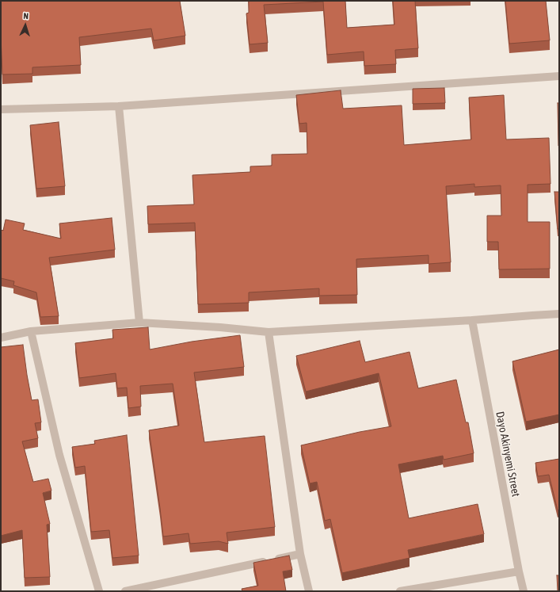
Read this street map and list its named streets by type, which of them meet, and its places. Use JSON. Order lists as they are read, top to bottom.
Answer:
{
  "streets": {
    "street": ["Dayo Akinyemi Street"]
  },
  "north": "top"
}
